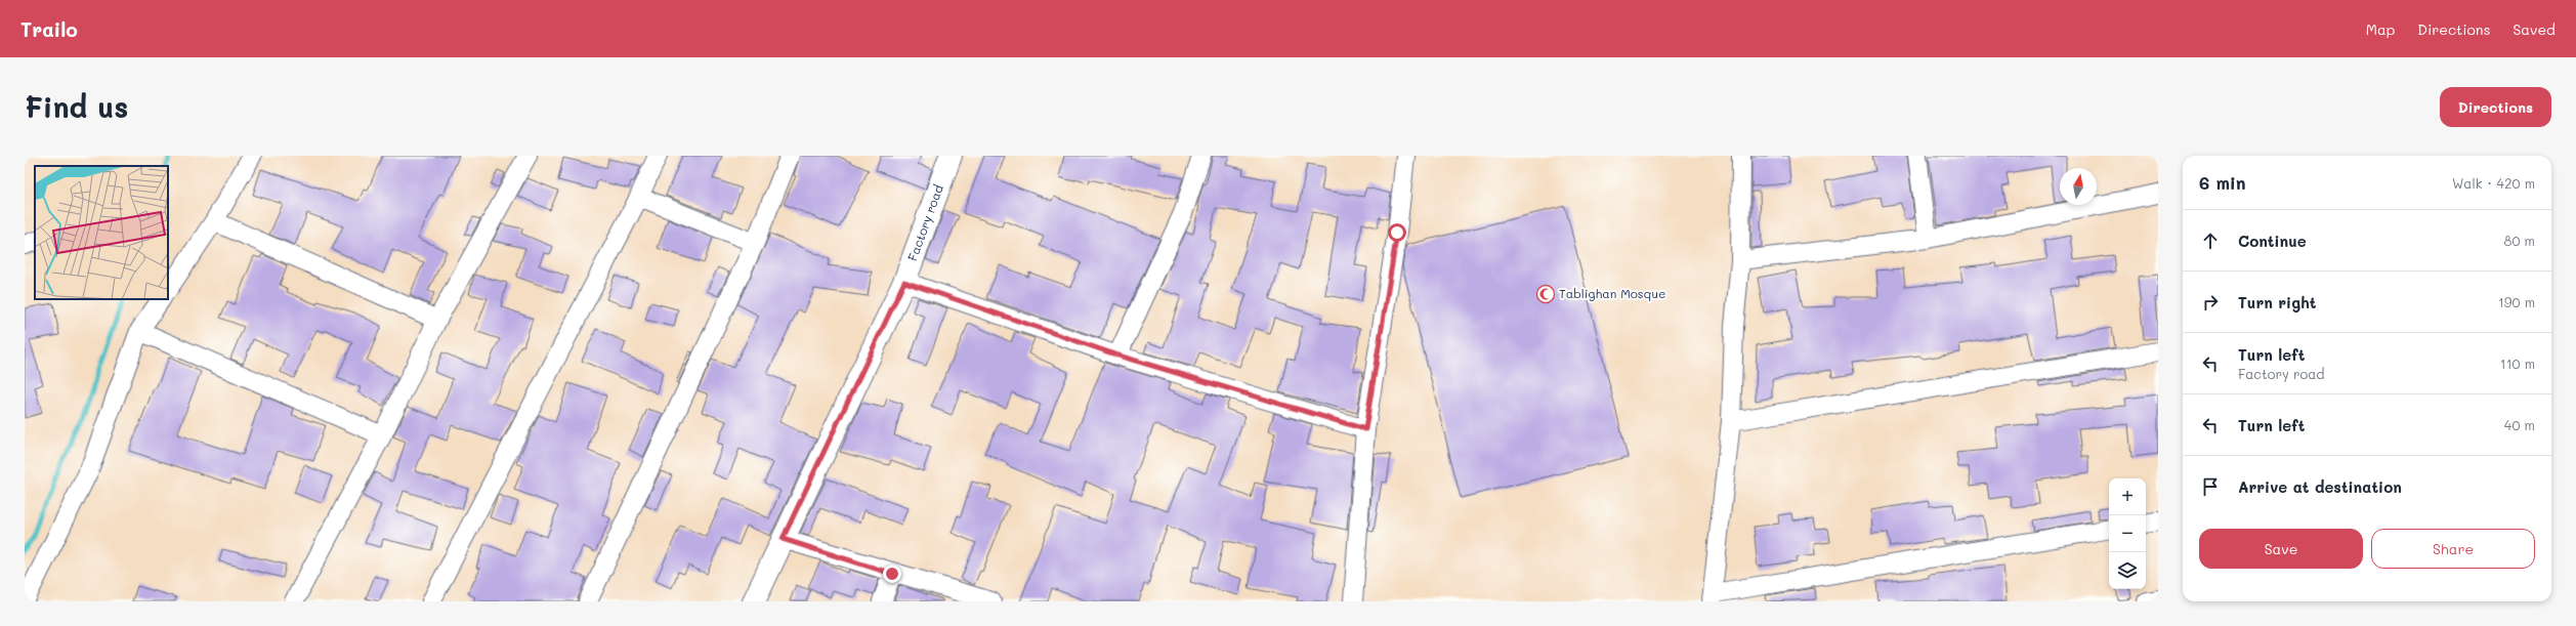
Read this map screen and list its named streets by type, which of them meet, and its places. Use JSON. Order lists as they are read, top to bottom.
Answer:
{
  "streets": {
    "street": ["Factory road"]
  },
  "places": {
    "mosque": ["Tablighan Mosque"]
  },
  "north": "top",
  "page": {
    "header": "Trailo",
    "nav": ["Map", "Directions", "Saved"],
    "buttons": [
      "Directions",
      ["Save", "Share"]
    ],
    "title": "Find us",
    "heading": ["6 min", "Walk · 420 m"],
    "list": [
      ["Continue", "80 m"],
      ["Turn right", "190 m"],
      ["Turn left", "Factory road", "110 m"],
      ["Turn left", "40 m"],
      "Arrive at destination"
    ],
    "map_buttons": ["+", "−"]
  }
}
